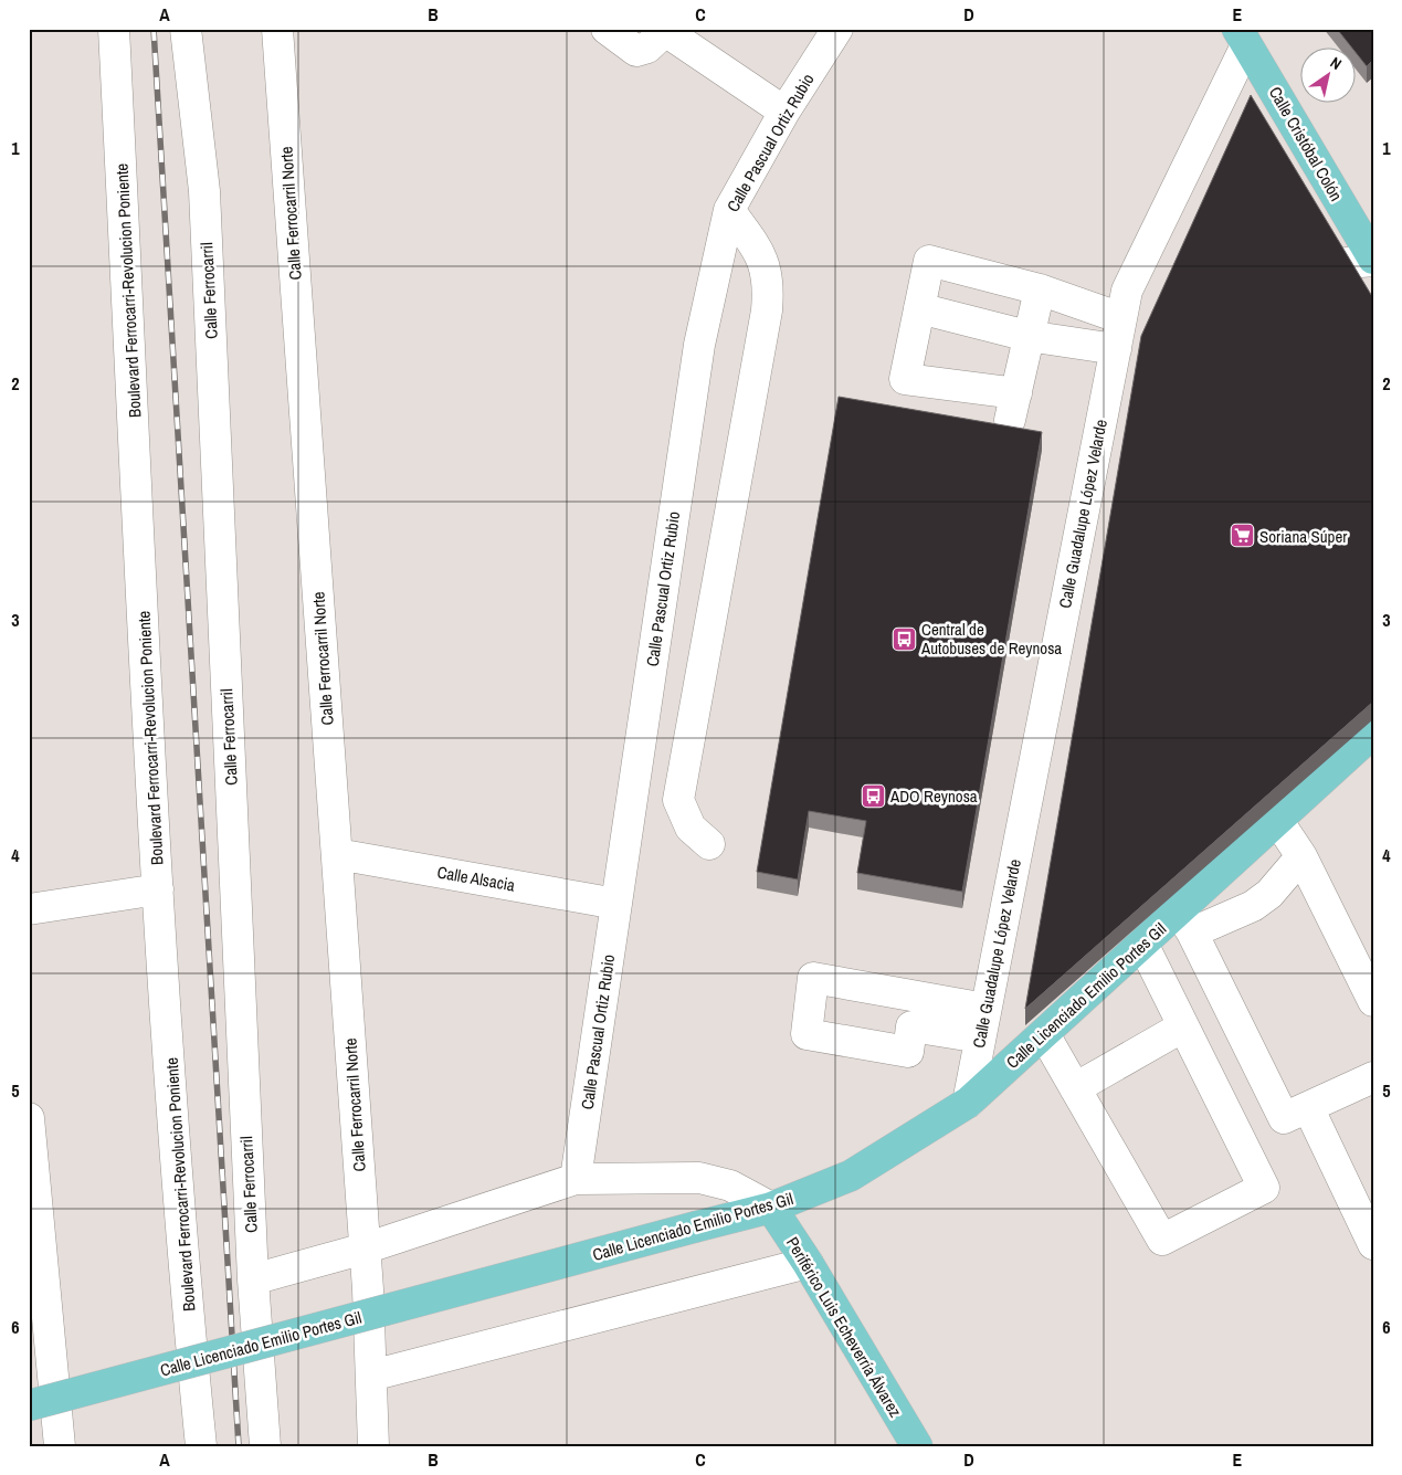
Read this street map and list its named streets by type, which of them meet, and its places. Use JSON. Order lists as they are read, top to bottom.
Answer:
{
  "streets": {
    "main road": ["Calle Cristóbal Colón", "Calle Licenciado Emilio Portes Gil", "Periférico Luis Echeverría Álvarez"],
    "street": [
      "Calle Pascual Ortiz Rubio",
      "Calle Ferrocarril Norte",
      "Boulevard Ferrocarri-Revolucion Poniente",
      "Calle Ferrocarril",
      "Calle Guadalupe López Velarde",
      "Calle Alsacia"
    ]
  },
  "crossings": [
    ["Calle Pascual Ortiz Rubio", "Calle Alsacia"],
    ["Calle Cristóbal Colón", "Calle Guadalupe López Velarde"],
    ["Calle Ferrocarril Norte", "Calle Alsacia"],
    ["Calle Guadalupe López Velarde", "Calle Licenciado Emilio Portes Gil"],
    ["Calle Licenciado Emilio Portes Gil", "Periférico Luis Echeverría Álvarez"]
  ],
  "places": {
    "supermarket": ["Soriana Súper"],
    "bus stop": ["Central de Autobuses de Reynosa", "ADO Reynosa"]
  },
  "north": "top right",
  "grid": {
    "columns": [
      "A",
      "B",
      "C",
      "D",
      "E"
    ],
    "rows": [
      "1",
      "2",
      "3",
      "4",
      "5",
      "6"
    ]
  }
}
